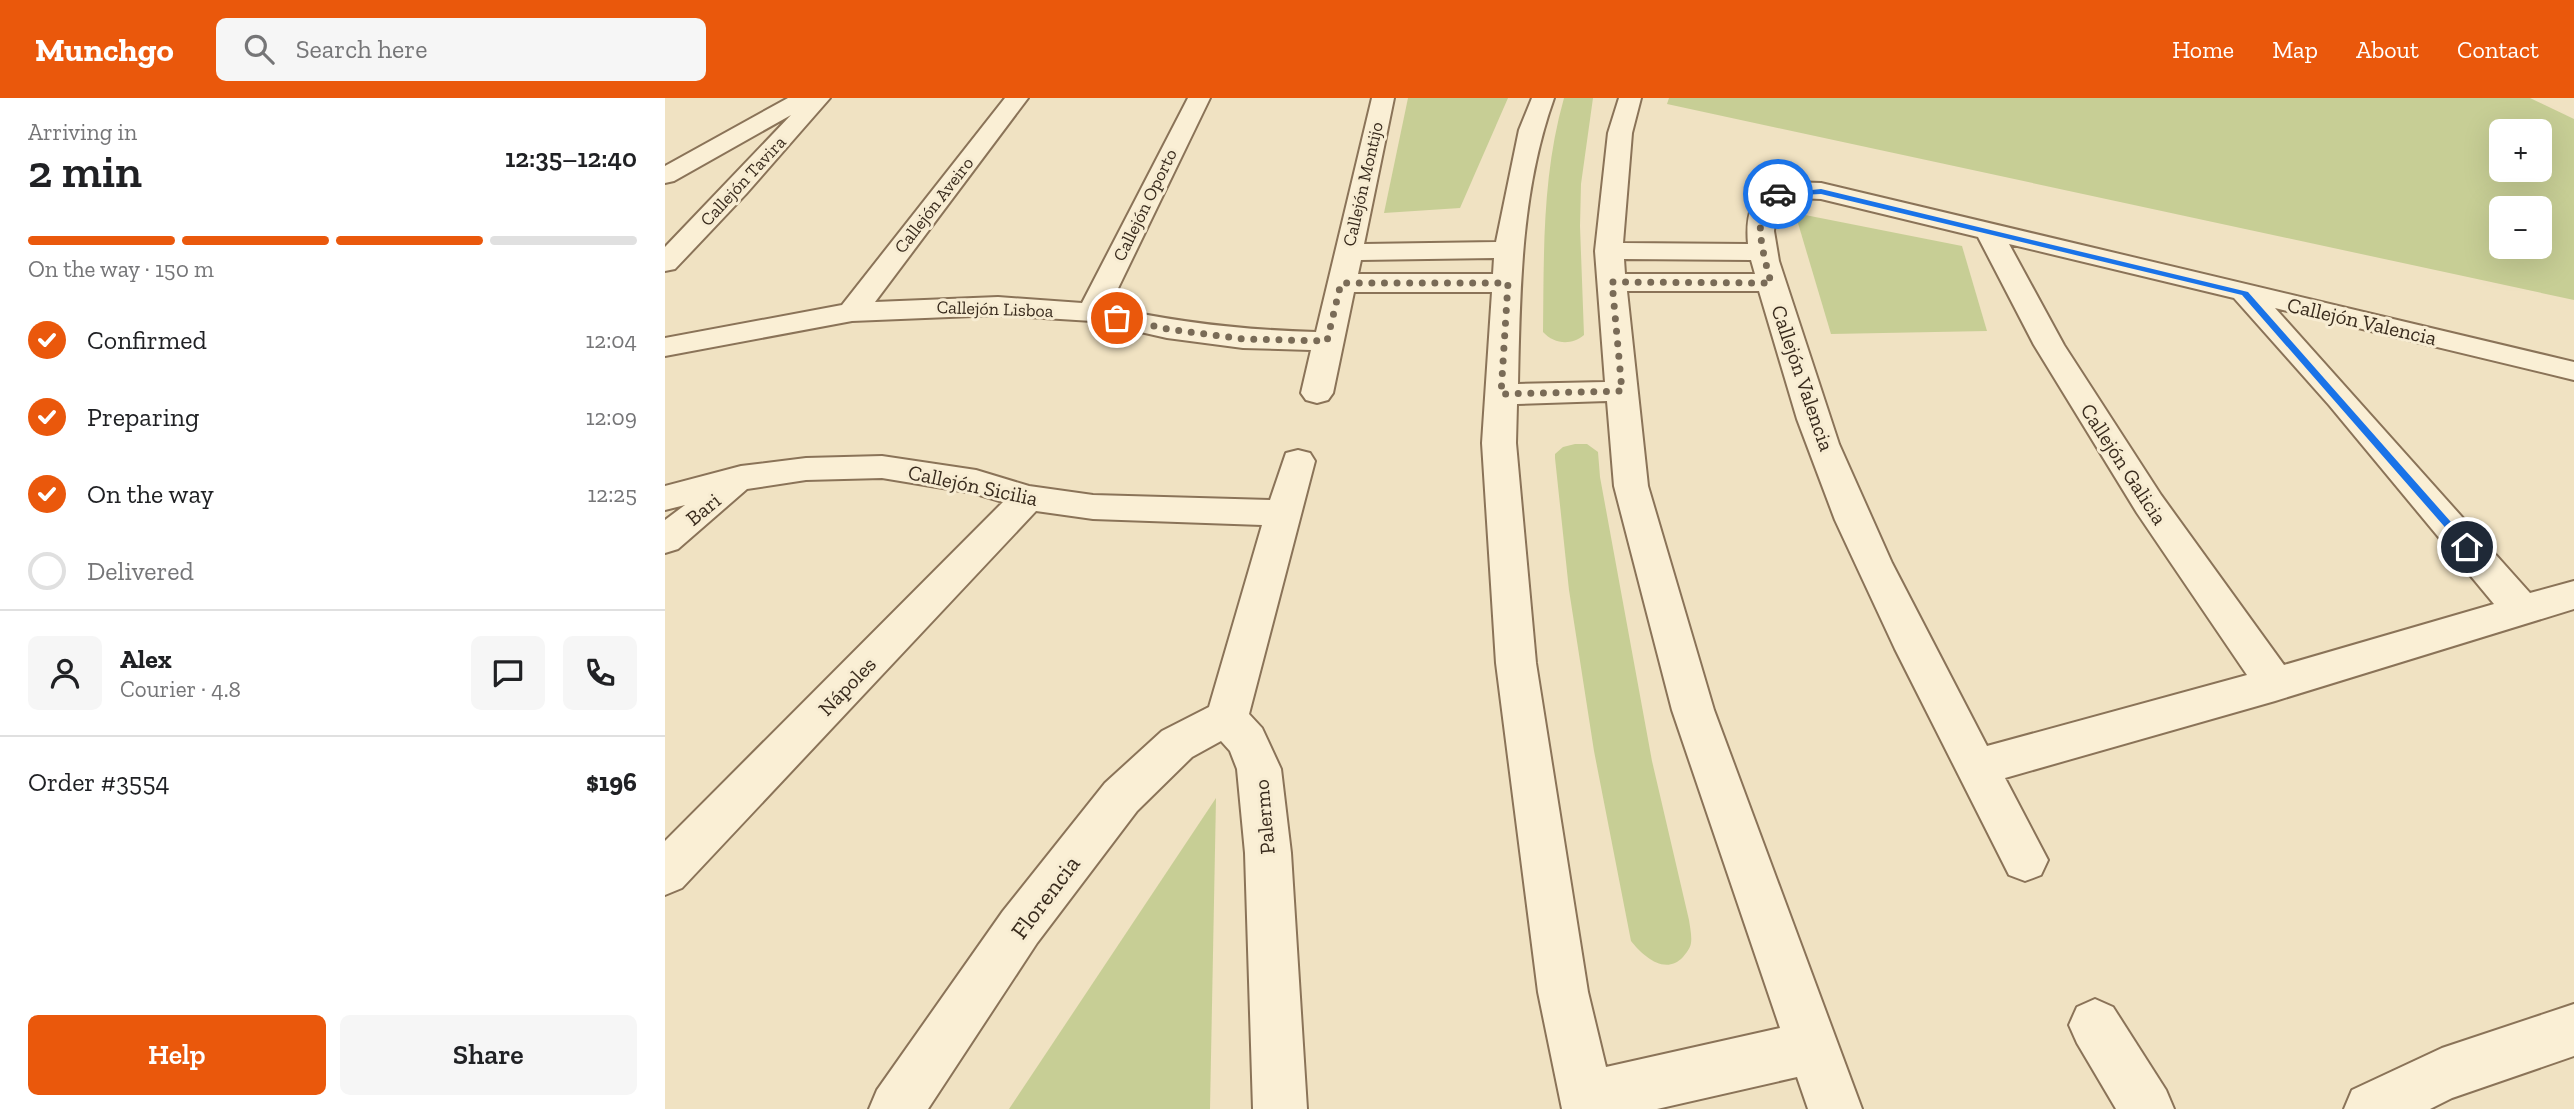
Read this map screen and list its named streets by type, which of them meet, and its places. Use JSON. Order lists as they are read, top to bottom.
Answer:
{
  "streets": {
    "street": [
      "Callejón Tavira",
      "Callejón Montijo",
      "Callejón Aveiro",
      "Callejón Oporto",
      "Callejón Lisboa",
      "Callejón Valencia",
      "Callejón Galicia",
      "Callejón Sicilia",
      "Bari",
      "Nápoles",
      "Palermo",
      "Florencia"
    ]
  },
  "crossings": [
    ["Callejón Montijo", "Callejón Lisboa"],
    ["Callejón Aveiro", "Callejón Lisboa"],
    ["Callejón Oporto", "Callejón Lisboa"],
    ["Callejón Valencia", "Callejón Galicia"],
    ["Callejón Sicilia", "Bari"],
    ["Callejón Sicilia", "Nápoles"],
    ["Palermo", "Florencia"]
  ],
  "page": {
    "header": "Munchgo",
    "search": "Search here",
    "nav": [
      "Home",
      "Map",
      "About",
      "Contact"
    ],
    "heading": ["2 min", "Arriving in", "12:35–12:40"],
    "panel": [
      "Alex",
      "Courier · 4.8",
      "Order #3554",
      "$196"
    ],
    "map_buttons": ["+", "−"],
    "bar": "On the way · 150 m",
    "list": [
      ["Confirmed", "12:04"],
      ["Preparing", "12:09"],
      ["On the way", "12:25"],
      "Delivered"
    ],
    "buttons": ["Help", "Share"]
  }
}
